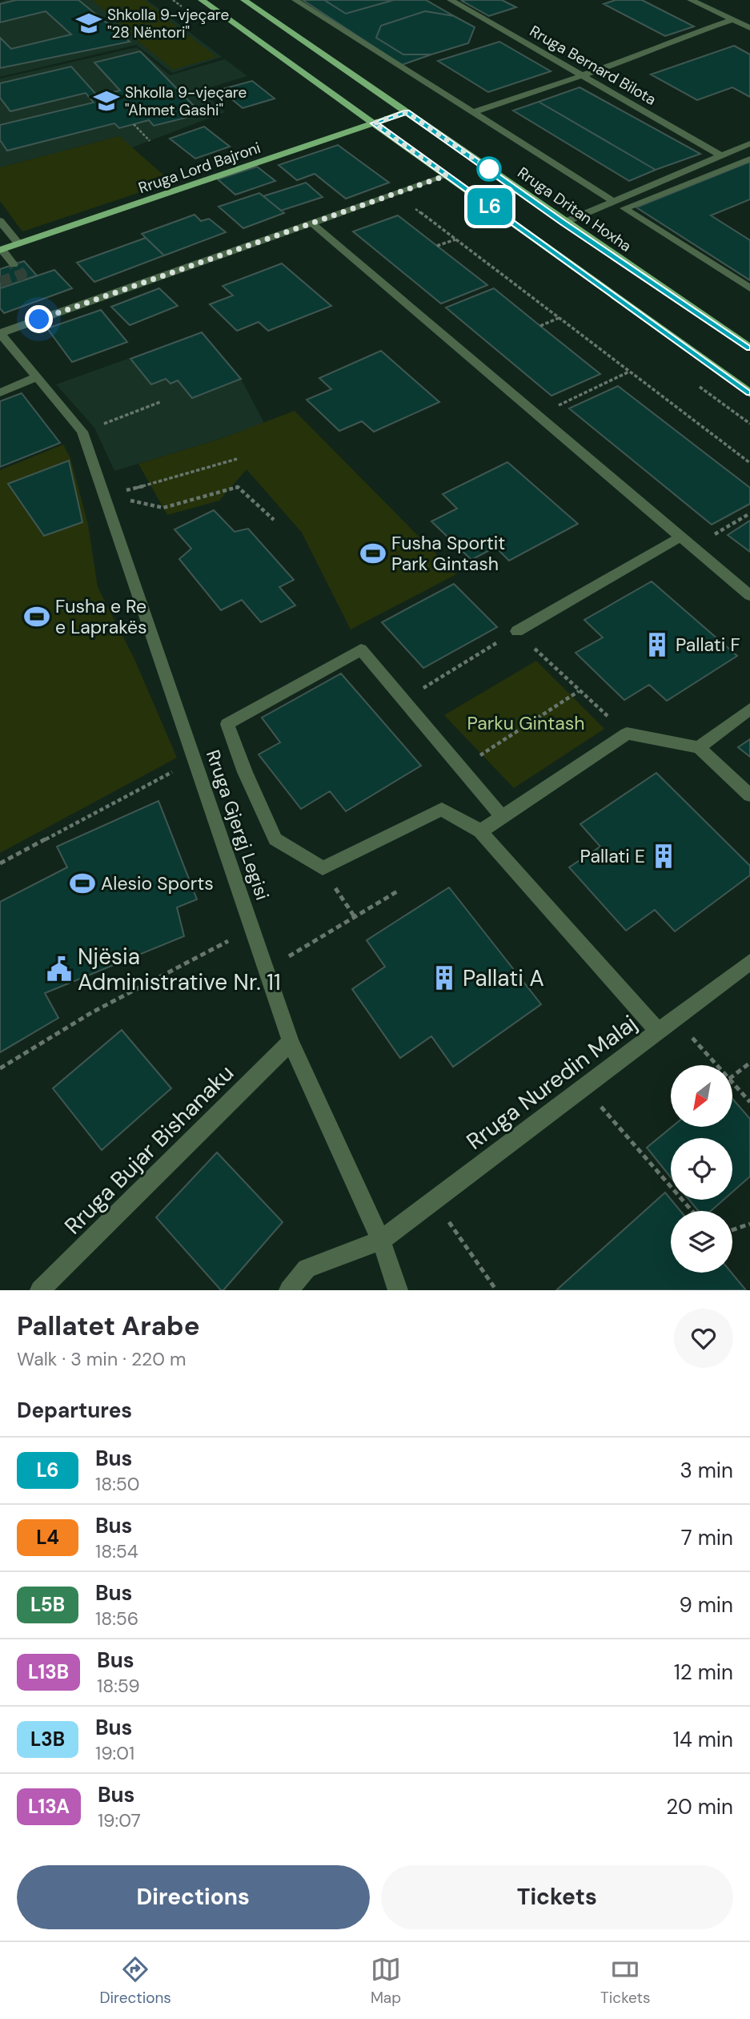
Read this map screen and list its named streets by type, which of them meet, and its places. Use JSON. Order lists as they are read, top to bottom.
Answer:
{
  "streets": {
    "main road": ["Rruga Lord Bajroni", "Rruga Dritan Hoxha"],
    "street": [
      "Rruga Bernard Bilota",
      "Rruga Gjergj Legisi",
      "Rruga Nuredin Malaj",
      "Rruga Bujar Bishanaku"
    ]
  },
  "crossings": [
    ["Rruga Lord Bajroni", "Rruga Dritan Hoxha"],
    ["Rruga Gjergj Legisi", "Rruga Nuredin Malaj"],
    ["Rruga Gjergj Legisi", "Rruga Bujar Bishanaku"]
  ],
  "parks": ["Parku Gintash"],
  "places": {
    "school or university": ["Shkolla 9-vjeçare \"28 Nëntori\"", "Shkolla 9-vjeçare \"Ahmet Gashi\""],
    "sports": ["Fusha Sportit Park Gintash", "Fusha e Re e Laprakës", "Alesio Sports"],
    "building": ["Pallati F", "Pallati E", "Pallati A"],
    "public building": ["Njësia Administrative Nr. 11"]
  },
  "lines": ["bus line L6"],
  "north": "bottom left",
  "page": {
    "on_map": "L6",
    "heading": [
      ["Pallatet Arabe", "Walk · 3 min · 220 m"],
      "Departures"
    ],
    "list": [
      {
        "mark": "L6",
        "name": "Bus",
        "note": "18:50",
        "value": "3 min"
      },
      {
        "mark": "L4",
        "name": "Bus",
        "note": "18:54",
        "value": "7 min"
      },
      {
        "mark": "L5B",
        "name": "Bus",
        "note": "18:56",
        "value": "9 min"
      },
      {
        "mark": "L13B",
        "name": "Bus",
        "note": "18:59",
        "value": "12 min"
      },
      {
        "mark": "L3B",
        "name": "Bus",
        "note": "19:01",
        "value": "14 min"
      },
      {
        "mark": "L13A",
        "name": "Bus",
        "note": "19:07",
        "value": "20 min"
      }
    ],
    "buttons": ["Directions", "Tickets"],
    "tabs": ["Directions", "Map", "Tickets"]
  }
}
